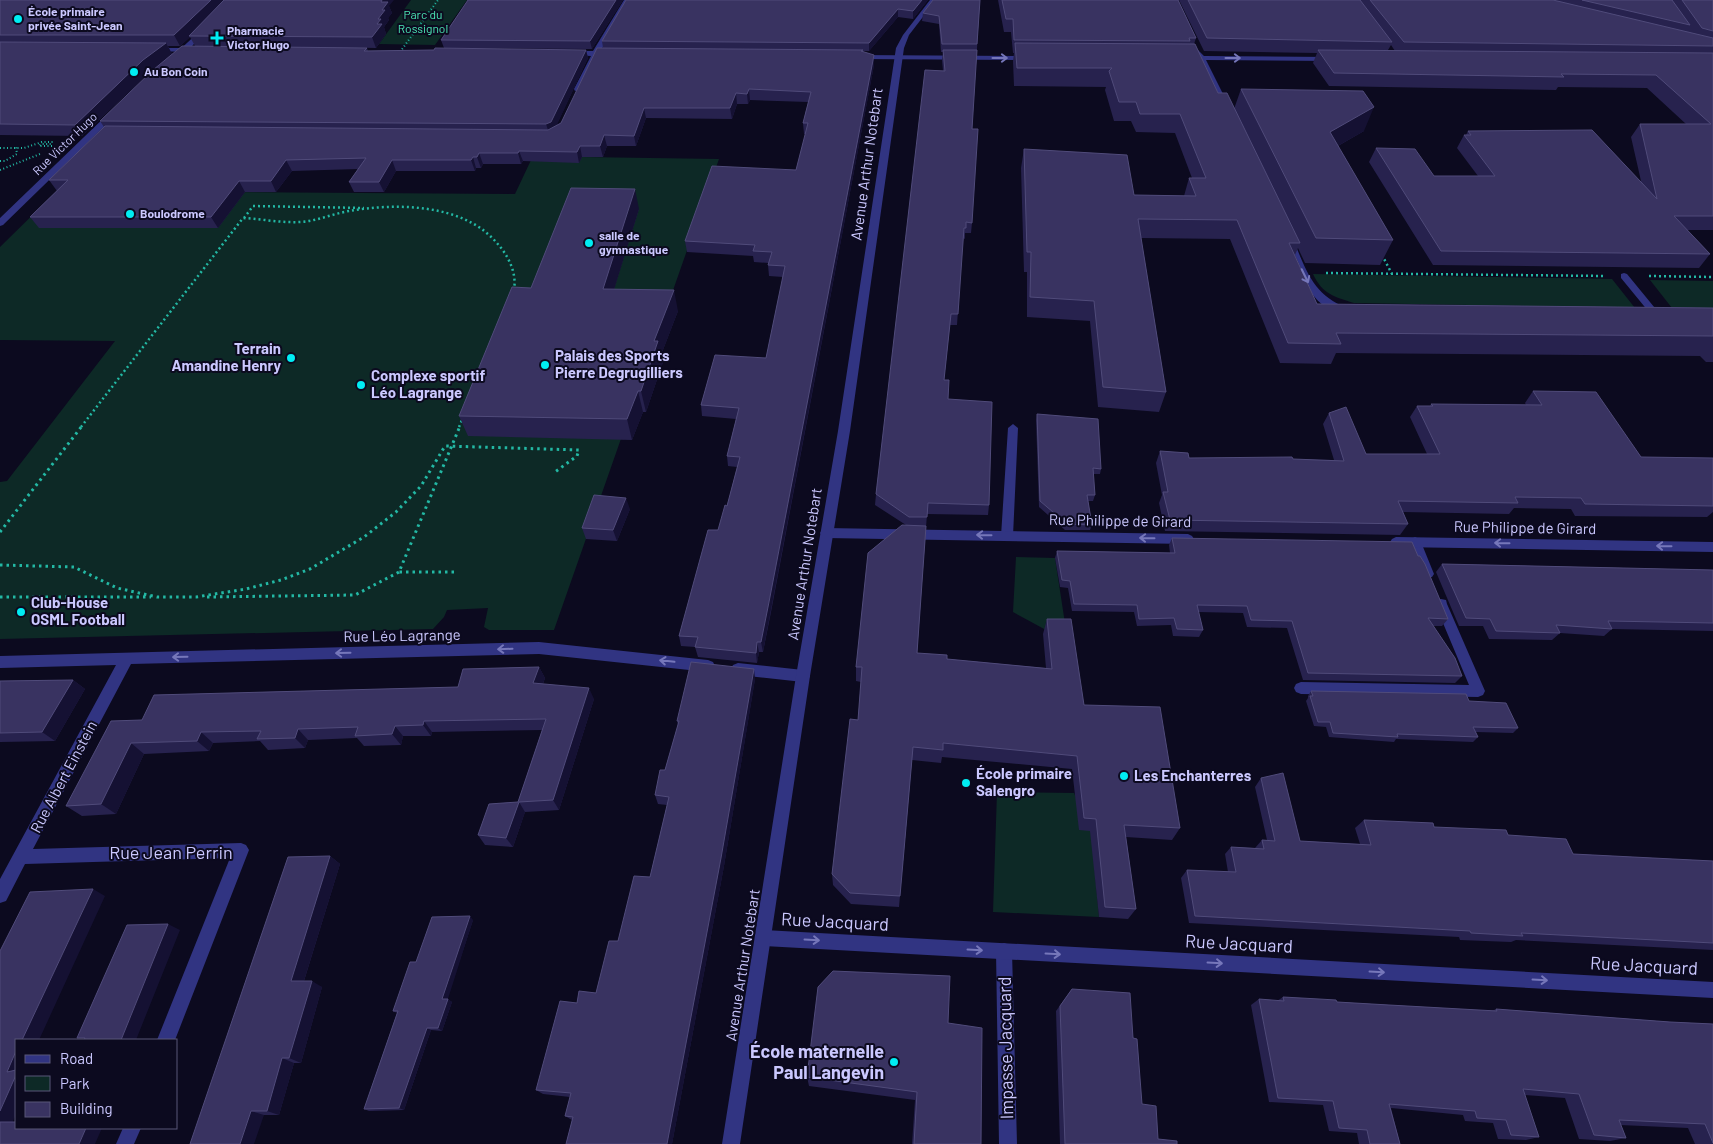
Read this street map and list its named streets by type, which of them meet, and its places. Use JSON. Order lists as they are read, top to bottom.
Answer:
{
  "streets": {
    "street": [
      "Rue Victor Hugo",
      "Avenue Arthur Notebart",
      "Rue Philippe de Girard",
      "Rue Léo Lagrange",
      "Rue Albert Einstein",
      "Rue Jean Perrin",
      "Rue Jacquard",
      "Impasse Jacquard"
    ]
  },
  "crossings": [
    ["Avenue Arthur Notebart", "Rue Philippe de Girard"],
    ["Avenue Arthur Notebart", "Rue Léo Lagrange"],
    ["Avenue Arthur Notebart", "Rue Jacquard"],
    ["Rue Léo Lagrange", "Rue Albert Einstein"],
    ["Rue Albert Einstein", "Rue Jean Perrin"],
    ["Rue Jacquard", "Impasse Jacquard"]
  ],
  "one_way": ["Rue Philippe de Girard", "Rue Léo Lagrange", "Rue Jacquard"],
  "parks": ["Parc du Rossignol"],
  "places": {
    "other": [
      "École primaire privée Saint-Jean",
      "Au Bon Coin",
      "Boulodrome",
      "salle de gymnastique",
      "Terrain Amandine Henry",
      "Palais des Sports Pierre Degrugilliers",
      "Complexe sportif Léo Lagrange",
      "Club-House OSML Football",
      "Les Enchanterres",
      "École primaire Salengro",
      "École maternelle Paul Langevin"
    ],
    "health": ["Pharmacie Victor Hugo"]
  },
  "legend": ["Road", "Park", "Building"]
}
